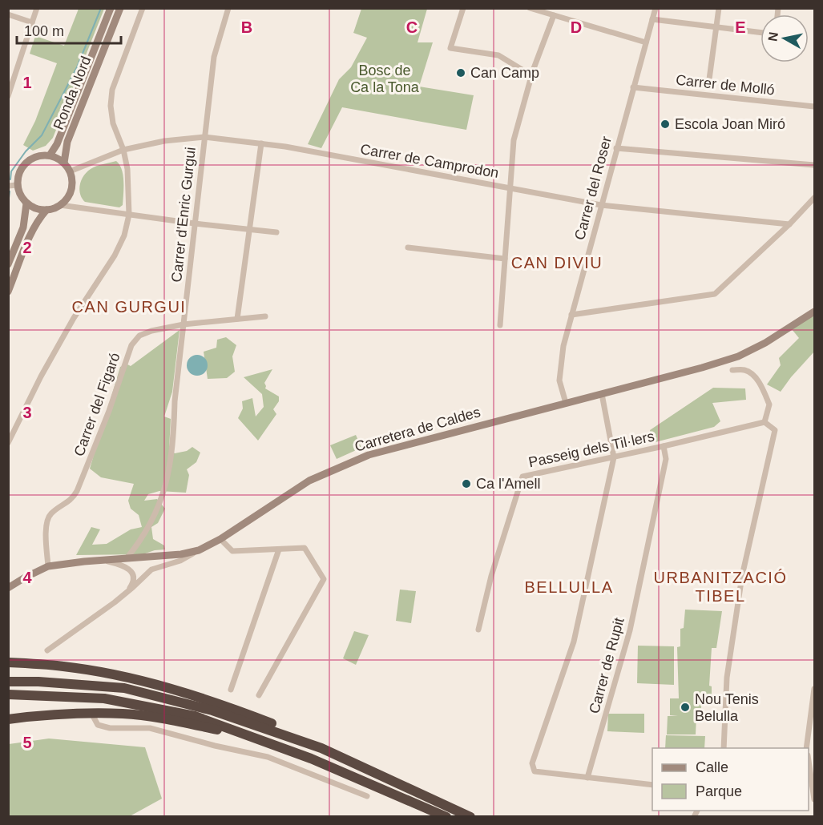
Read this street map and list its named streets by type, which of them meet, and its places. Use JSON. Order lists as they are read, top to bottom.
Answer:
{
  "streets": {
    "street": [
      "Carrer de Molló",
      "Ronda Nord",
      "Carrer de Camprodon",
      "Carrer del Roser",
      "Carrer d'Enric Gurgui",
      "Carrer del Figaró",
      "Carretera de Caldes",
      "Passeig dels Til·lers",
      "Carrer de Rupit"
    ]
  },
  "crossings": [
    ["Carrer de Molló", "Carrer del Roser"],
    ["Ronda Nord", "Carrer de Camprodon"],
    ["Carrer de Camprodon", "Carrer del Roser"],
    ["Carrer de Camprodon", "Carrer d'Enric Gurgui"],
    ["Carrer del Roser", "Carretera de Caldes"],
    ["Carrer d'Enric Gurgui", "Carrer del Figaró"],
    ["Carrer d'Enric Gurgui", "Carretera de Caldes"],
    ["Carrer del Figaró", "Carretera de Caldes"],
    ["Passeig dels Til·lers", "Carrer de Rupit"]
  ],
  "districts": [
    "CAN DIVIU",
    "CAN GURGUI",
    "URBANITZACIÓ TIBEL",
    "BELLULLA"
  ],
  "parks": ["Bosc de Ca la Tona"],
  "places": [
    "Can Camp",
    "Escola Joan Miró",
    "Ca l'Amell",
    "Nou Tenis Belulla"
  ],
  "legend": ["Calle", "Parque"],
  "scale_bar": "100 m",
  "north": "left",
  "grid": {
    "columns": [
      "B",
      "C",
      "D",
      "E"
    ],
    "rows": [
      "1",
      "2",
      "3",
      "4",
      "5"
    ]
  }
}
